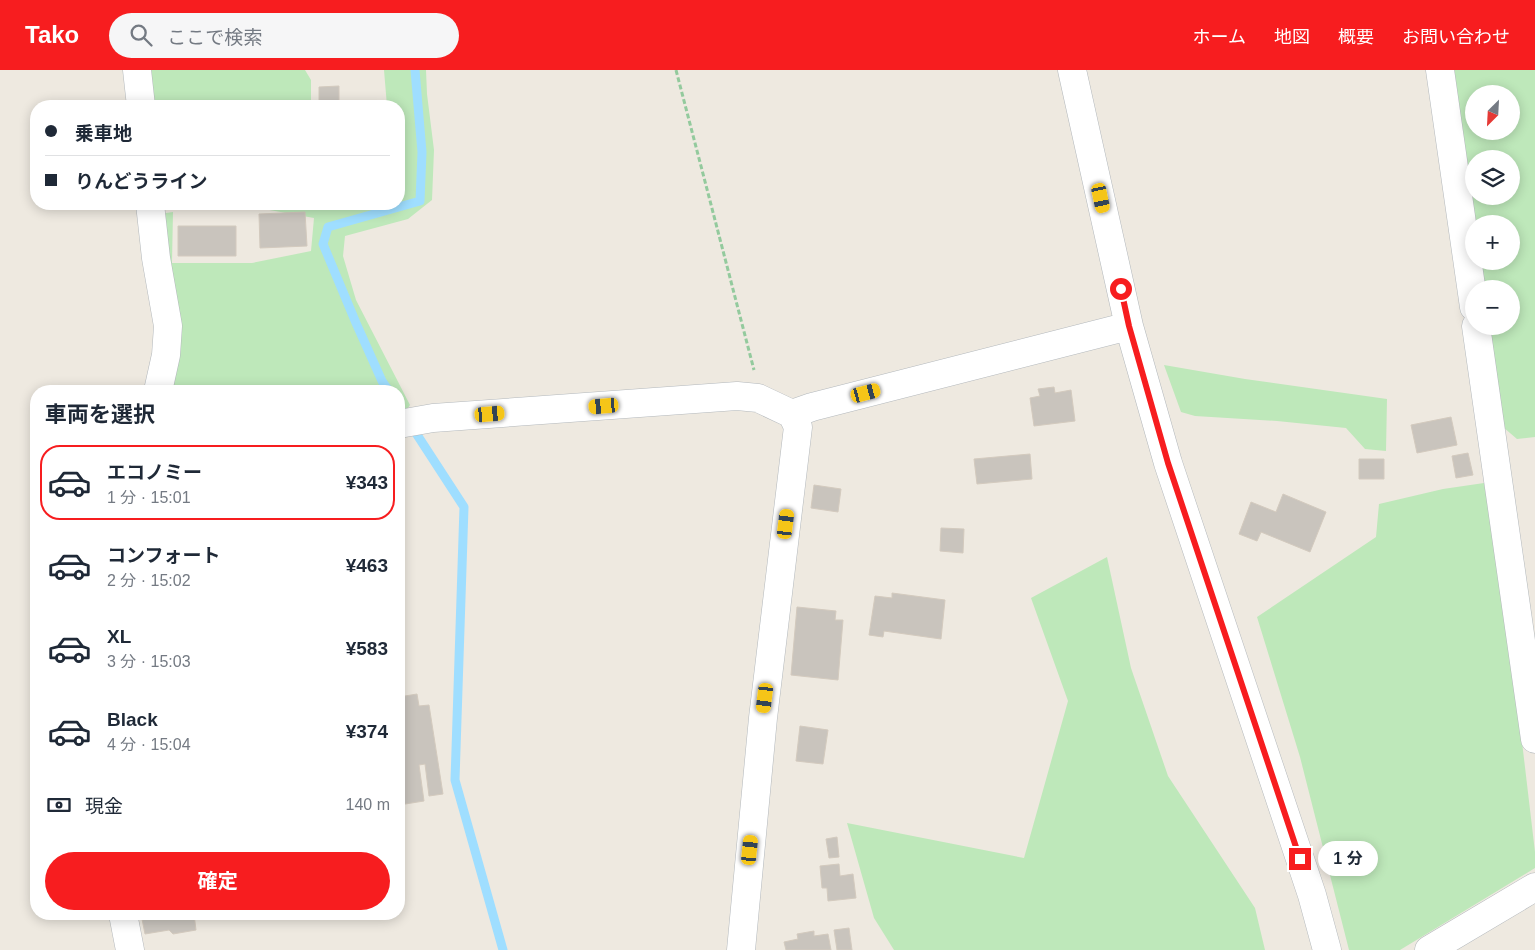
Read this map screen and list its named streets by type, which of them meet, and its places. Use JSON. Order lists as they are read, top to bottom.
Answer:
{
  "north": "bottom left",
  "page": {
    "header": "Tako",
    "search": "ここで検索",
    "nav": [
      "ホーム",
      "地図",
      "概要",
      "お問い合わせ"
    ],
    "map_buttons": ["+", "−"],
    "banner": ["乗車地", "りんどうライン"],
    "heading": "車両を選択",
    "list": [
      {
        "name": "エコノミー",
        "note": "1 分 · 15:01",
        "value": "¥343"
      },
      {
        "name": "コンフォート",
        "note": "2 分 · 15:02",
        "value": "¥463"
      },
      {
        "name": "XL",
        "note": "3 分 · 15:03",
        "value": "¥583"
      },
      {
        "name": "Black",
        "note": "4 分 · 15:04",
        "value": "¥374"
      }
    ],
    "pay": ["現金", "140 m"],
    "bubble": "1 分",
    "buttons": "確定"
  }
}
